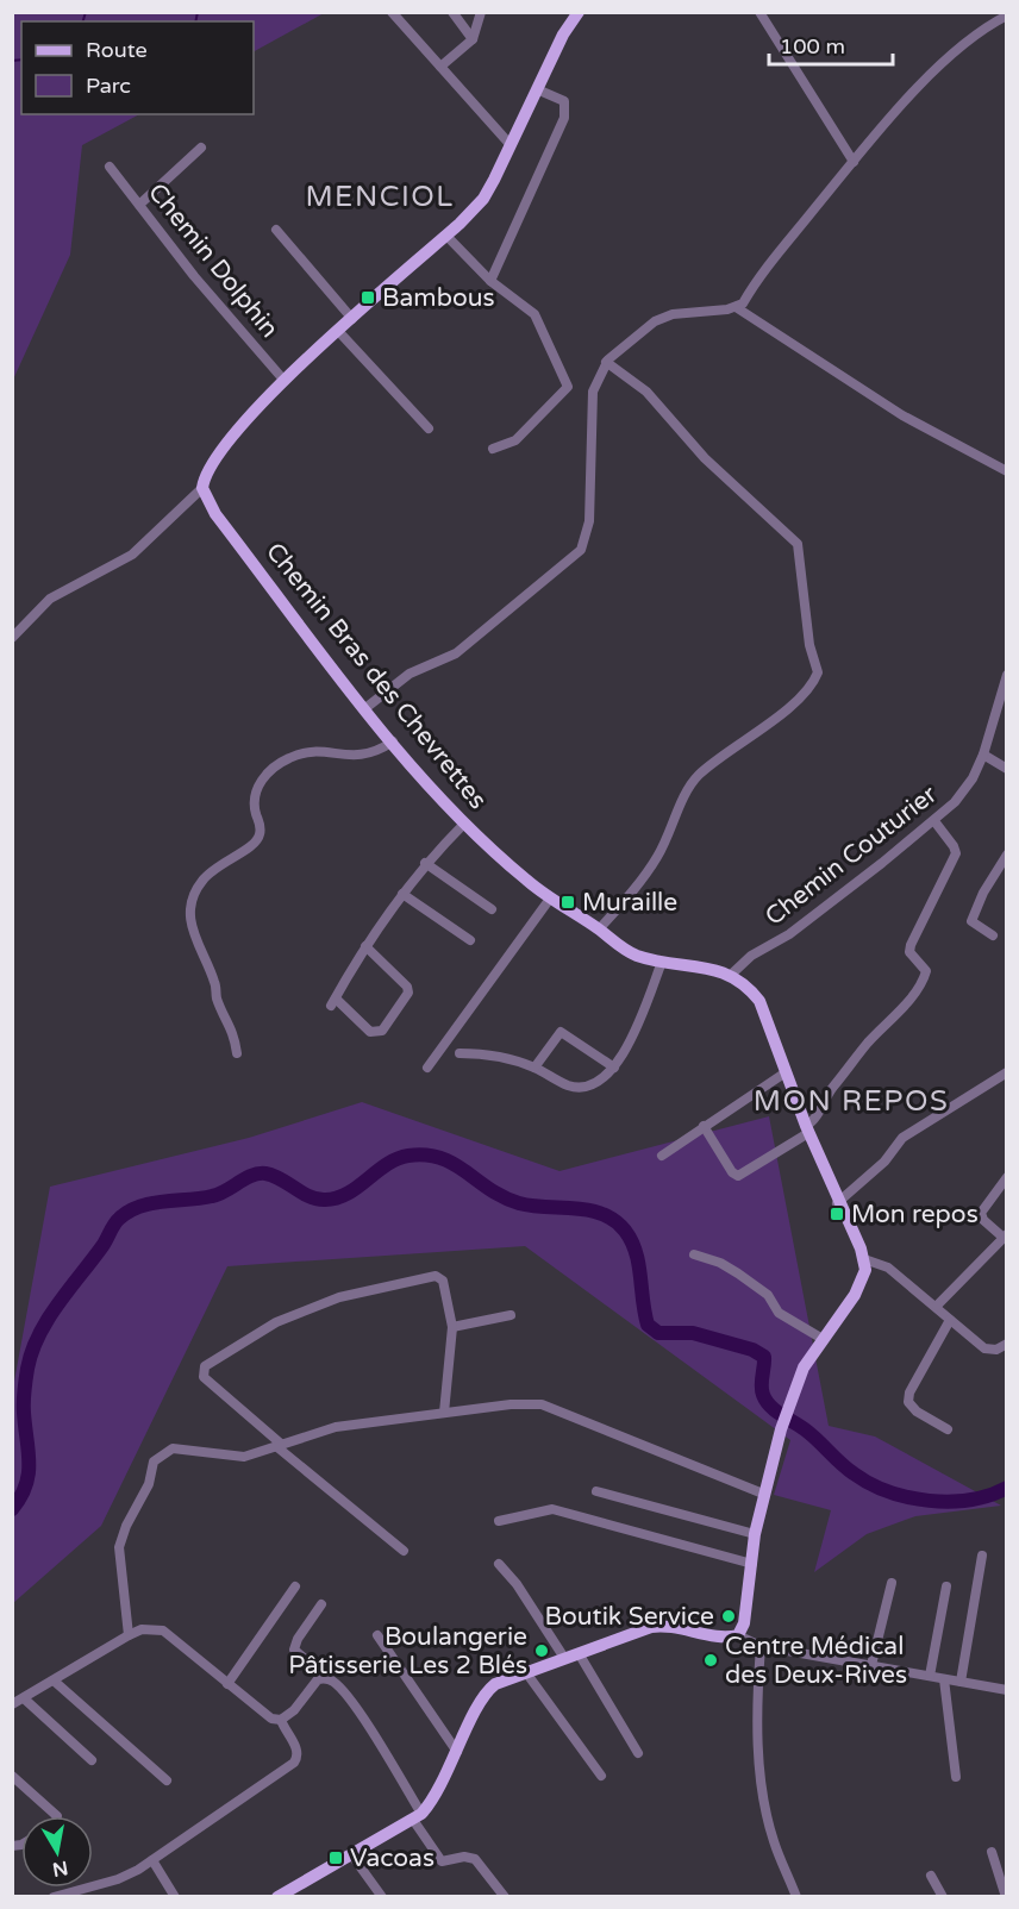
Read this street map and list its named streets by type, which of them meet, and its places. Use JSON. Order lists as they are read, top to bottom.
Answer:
{
  "streets": {
    "main road": ["Chemin Bras des Chevrettes"],
    "street": ["Chemin Dolphin", "Chemin Couturier"]
  },
  "crossings": [
    ["Chemin Bras des Chevrettes", "Chemin Couturier"]
  ],
  "districts": ["MENCIOL", "MON REPOS"],
  "places": {
    "transit": [
      "Bambous",
      "Muraille",
      "Mon repos",
      "Vacoas"
    ],
    "other": ["Boutik Service", "Boulangerie Pâtisserie Les 2 Blés", "Centre Médical des Deux-Rives"]
  },
  "legend": ["Route", "Parc"],
  "scale_bar": "100 m",
  "north": "bottom"
}
